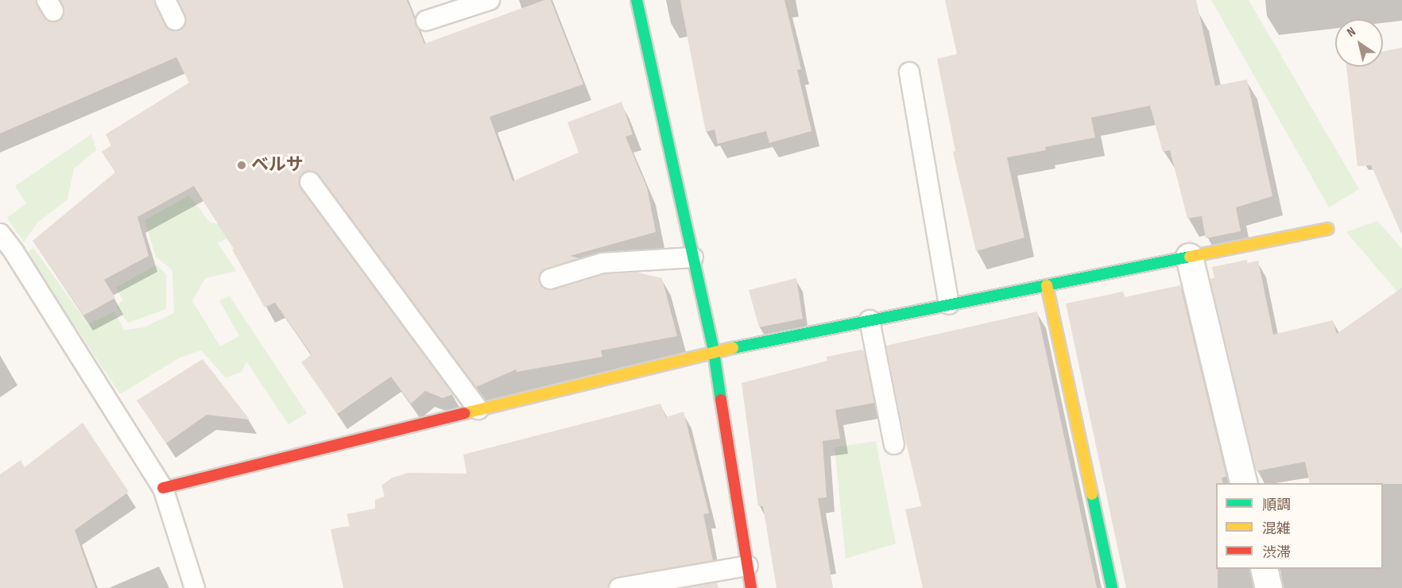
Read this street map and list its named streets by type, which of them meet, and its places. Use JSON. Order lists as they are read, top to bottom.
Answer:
{
  "places": ["ベルサ"],
  "legend": ["順調", "混雑", "渋滞"],
  "north": "top left"
}
